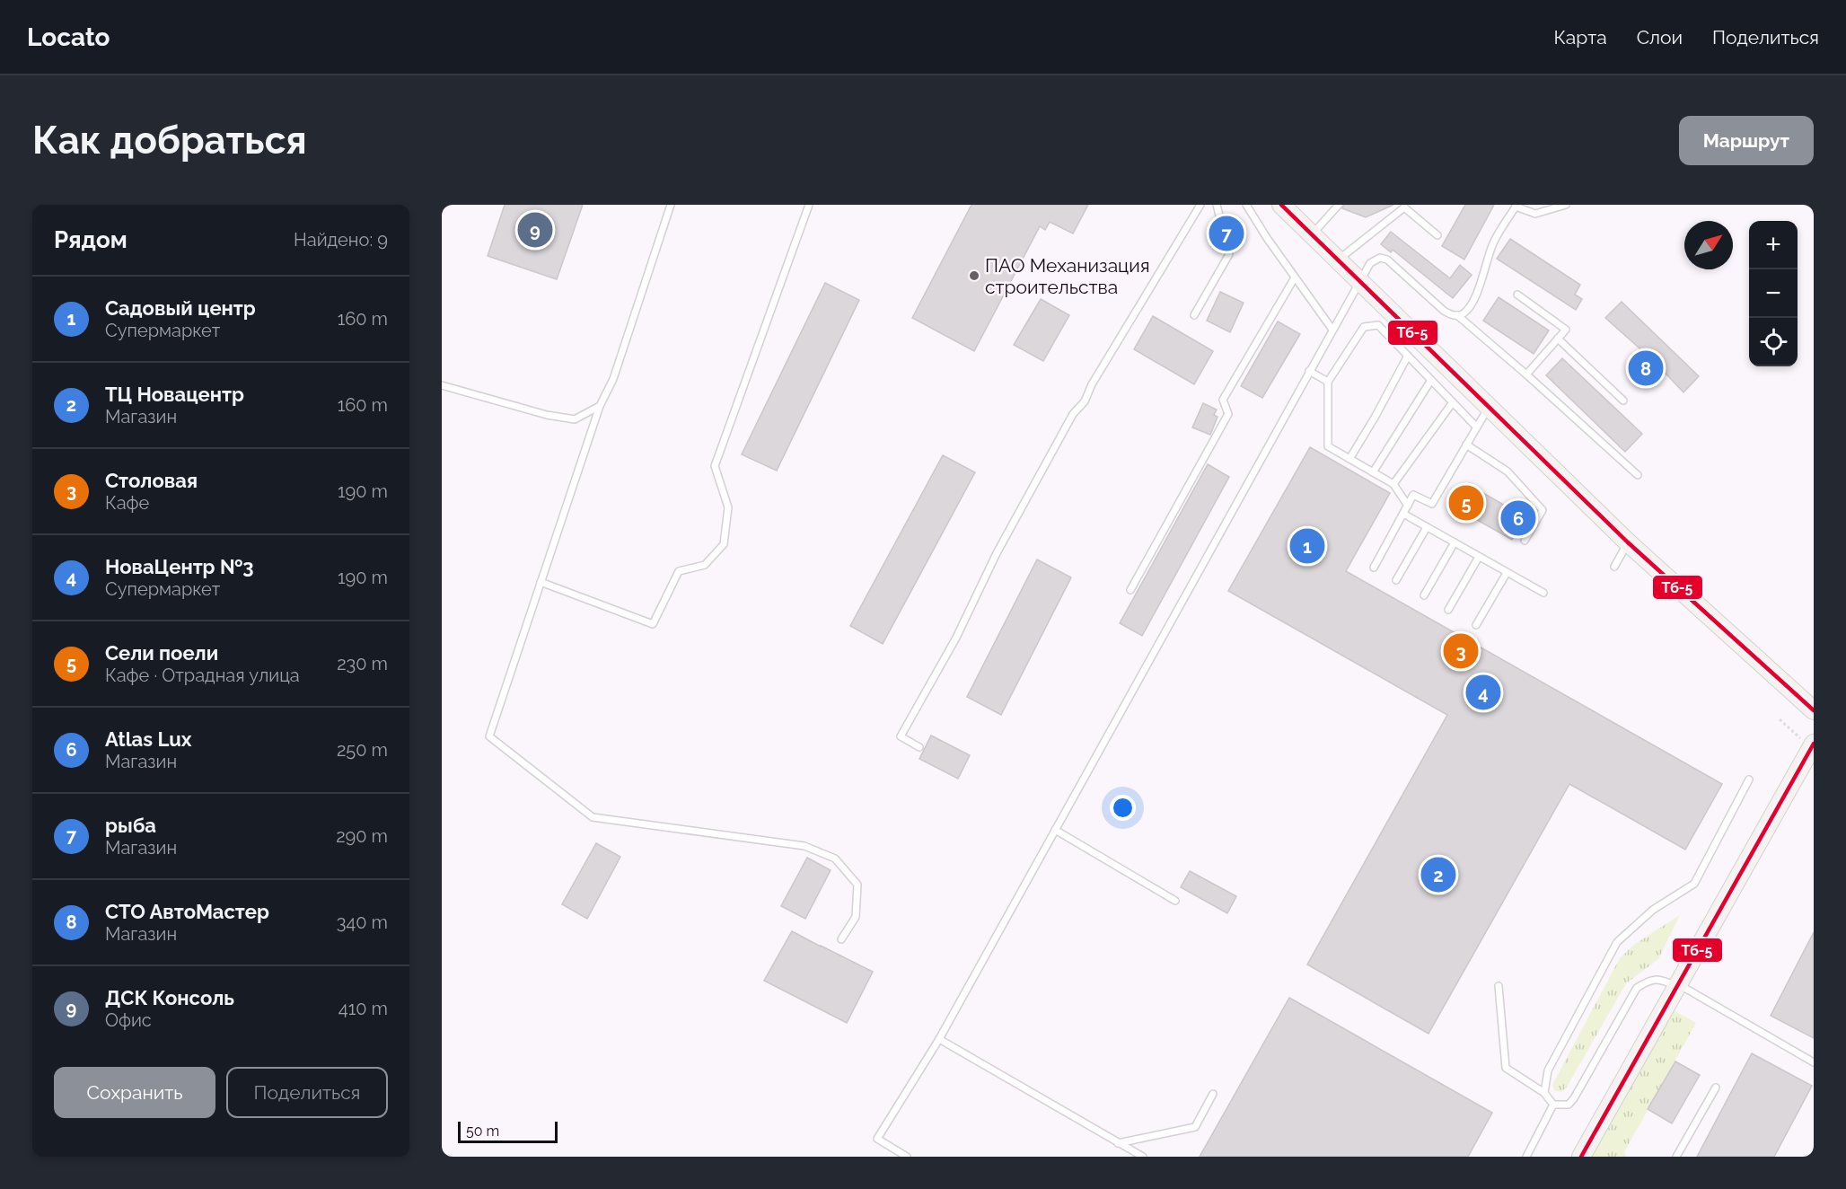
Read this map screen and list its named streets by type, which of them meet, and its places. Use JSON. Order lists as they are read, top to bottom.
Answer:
{
  "places": ["ПАО Механизация строительства"],
  "lines": ["transit line Тб-5"],
  "scale_bar": "50 m",
  "north": "top right",
  "page": {
    "header": "Locato",
    "nav": ["Карта", "Слои", "Поделиться"],
    "buttons": [
      "Маршрут",
      ["Сохранить", "Поделиться"]
    ],
    "title": "Как добраться",
    "heading": ["Рядом", "Найдено: 9"],
    "pins": [
      "9",
      "7",
      "8",
      "5",
      "6",
      "1",
      "3",
      "4",
      "2"
    ],
    "map_buttons": ["+", "−"],
    "list": [
      {
        "mark": "1",
        "name": "Садовый центр",
        "note": "Супермаркет",
        "value": "160 m"
      },
      {
        "mark": "2",
        "name": "ТЦ Новацентр",
        "note": "Магазин",
        "value": "160 m"
      },
      {
        "mark": "3",
        "name": "Столовая",
        "note": "Кафе",
        "value": "190 m"
      },
      {
        "mark": "4",
        "name": "НоваЦентр №3",
        "note": "Супермаркет",
        "value": "190 m"
      },
      {
        "mark": "5",
        "name": "Сели поели",
        "note": "Кафе · Отрадная улица",
        "value": "230 m"
      },
      {
        "mark": "6",
        "name": "Atlas Lux",
        "note": "Магазин",
        "value": "250 m"
      },
      {
        "mark": "7",
        "name": "рыба",
        "note": "Магазин",
        "value": "290 m"
      },
      {
        "mark": "8",
        "name": "СТО АвтоМастер",
        "note": "Магазин",
        "value": "340 m"
      },
      {
        "mark": "9",
        "name": "ДСК Консоль",
        "note": "Офис",
        "value": "410 m"
      }
    ],
    "scale": "50 m"
  }
}
